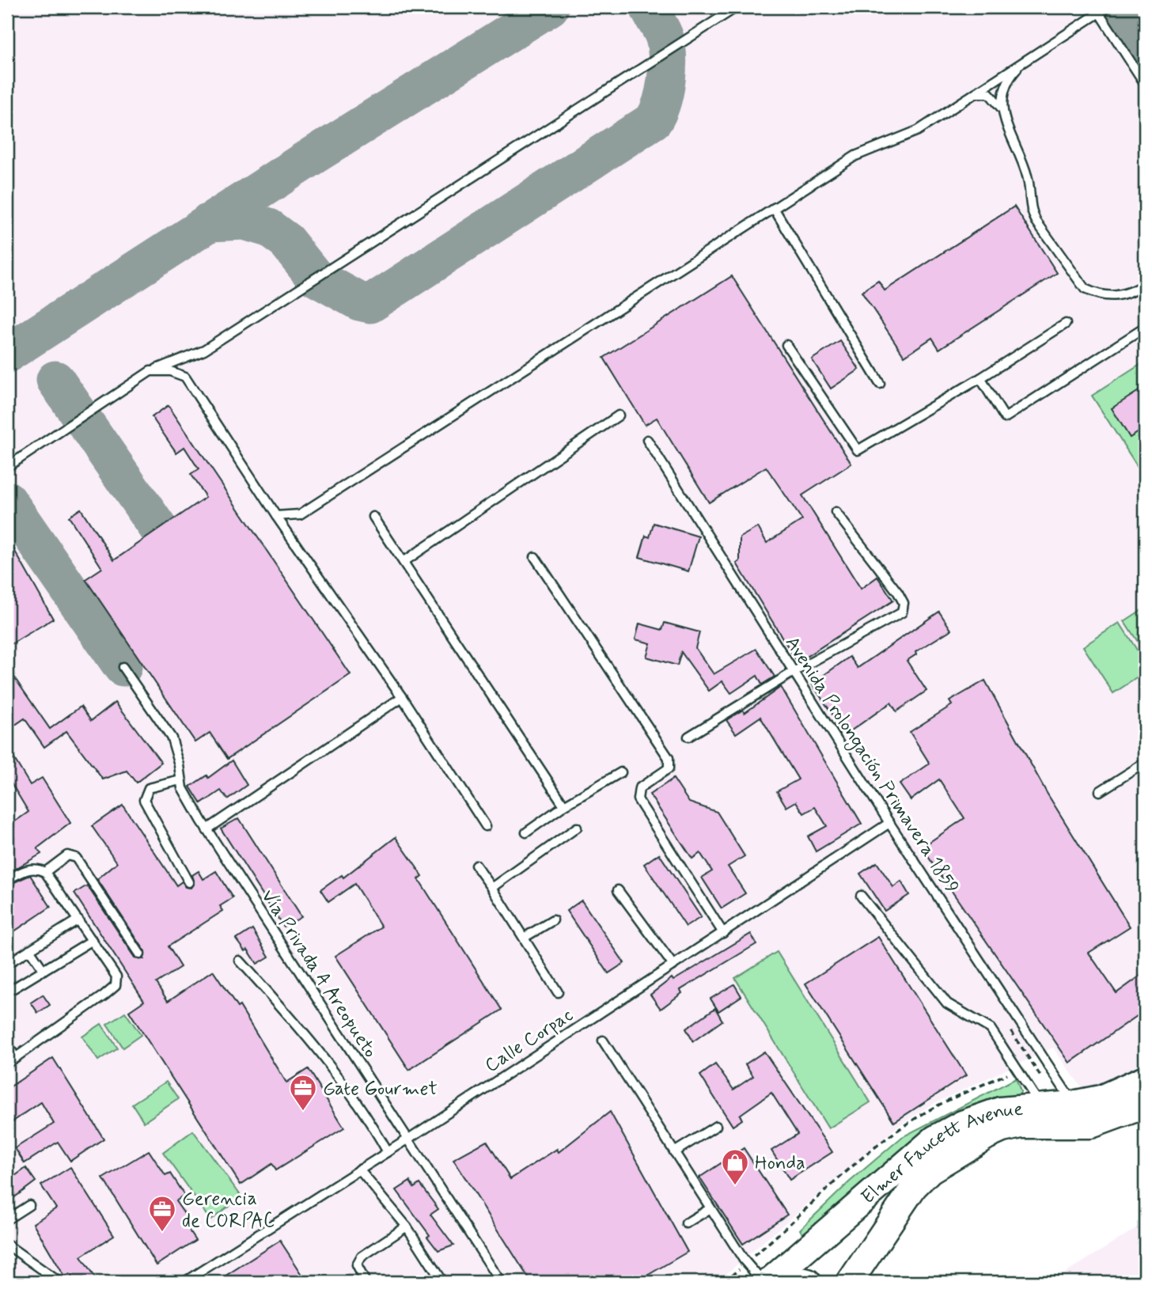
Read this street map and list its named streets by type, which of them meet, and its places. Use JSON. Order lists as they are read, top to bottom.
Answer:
{
  "streets": {
    "highway": ["Elmer Faucett Avenue"],
    "lane": ["Avenida Prolongación Primavera 1859", "Vía Privada A Areopueto", "Calle Corpac"]
  },
  "crossings": [
    ["Avenida Prolongación Primavera 1859", "Calle Corpac"],
    ["Avenida Prolongación Primavera 1859", "Elmer Faucett Avenue"],
    ["Vía Privada A Areopueto", "Calle Corpac"]
  ],
  "places": {
    "office": ["Gate Gourmet", "Gerencia de CORPAC"],
    "shop": ["Honda"]
  }
}
